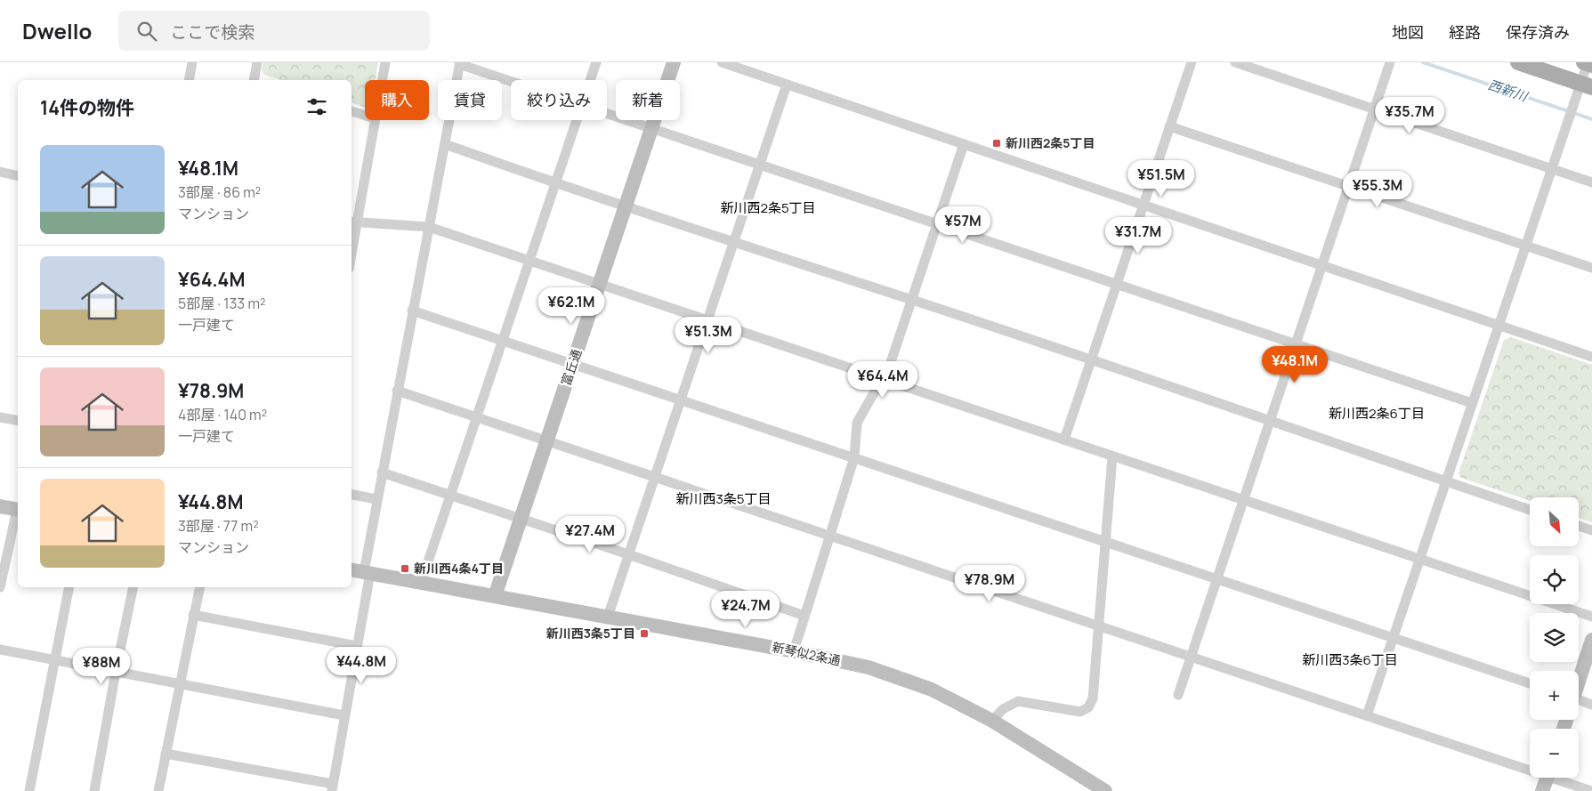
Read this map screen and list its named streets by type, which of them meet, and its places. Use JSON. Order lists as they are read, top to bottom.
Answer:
{
  "streets": {
    "street": ["富丘通", "新琴似2条通"]
  },
  "crossings": [
    ["富丘通", "新琴似2条通"]
  ],
  "districts": [
    "新川西2条5丁目",
    "新川西2条6丁目",
    "新川西3条5丁目",
    "新川西3条6丁目"
  ],
  "water": ["西新川"],
  "places": {
    "transit": ["新川西2条5丁目", "新川西4条4丁目", "新川西3条5丁目"]
  },
  "north": "bottom right",
  "page": {
    "header": "Dwello",
    "search": "ここで検索",
    "nav": ["地図", "経路", "保存済み"],
    "chip": [
      "購入",
      "賃貸",
      "絞り込み",
      "新着"
    ],
    "heading": "14件の物件",
    "price": [
      "¥35.7M",
      "¥51.5M",
      "¥55.3M",
      "¥57M",
      "¥31.7M",
      "¥62.1M",
      "¥51.3M",
      "¥48.1M",
      "¥64.4M",
      "¥27.4M",
      "¥78.9M",
      "¥24.7M",
      "¥44.8M",
      "¥88M"
    ],
    "list": [
      {
        "name": "¥48.1M",
        "note": "3部屋 · 86 m² · マンション"
      },
      {
        "name": "¥64.4M",
        "note": "5部屋 · 133 m² · 一戸建て"
      },
      {
        "name": "¥78.9M",
        "note": "4部屋 · 140 m² · 一戸建て"
      },
      {
        "name": "¥44.8M",
        "note": "3部屋 · 77 m² · マンション"
      }
    ],
    "map_buttons": ["+", "−"]
  }
}
